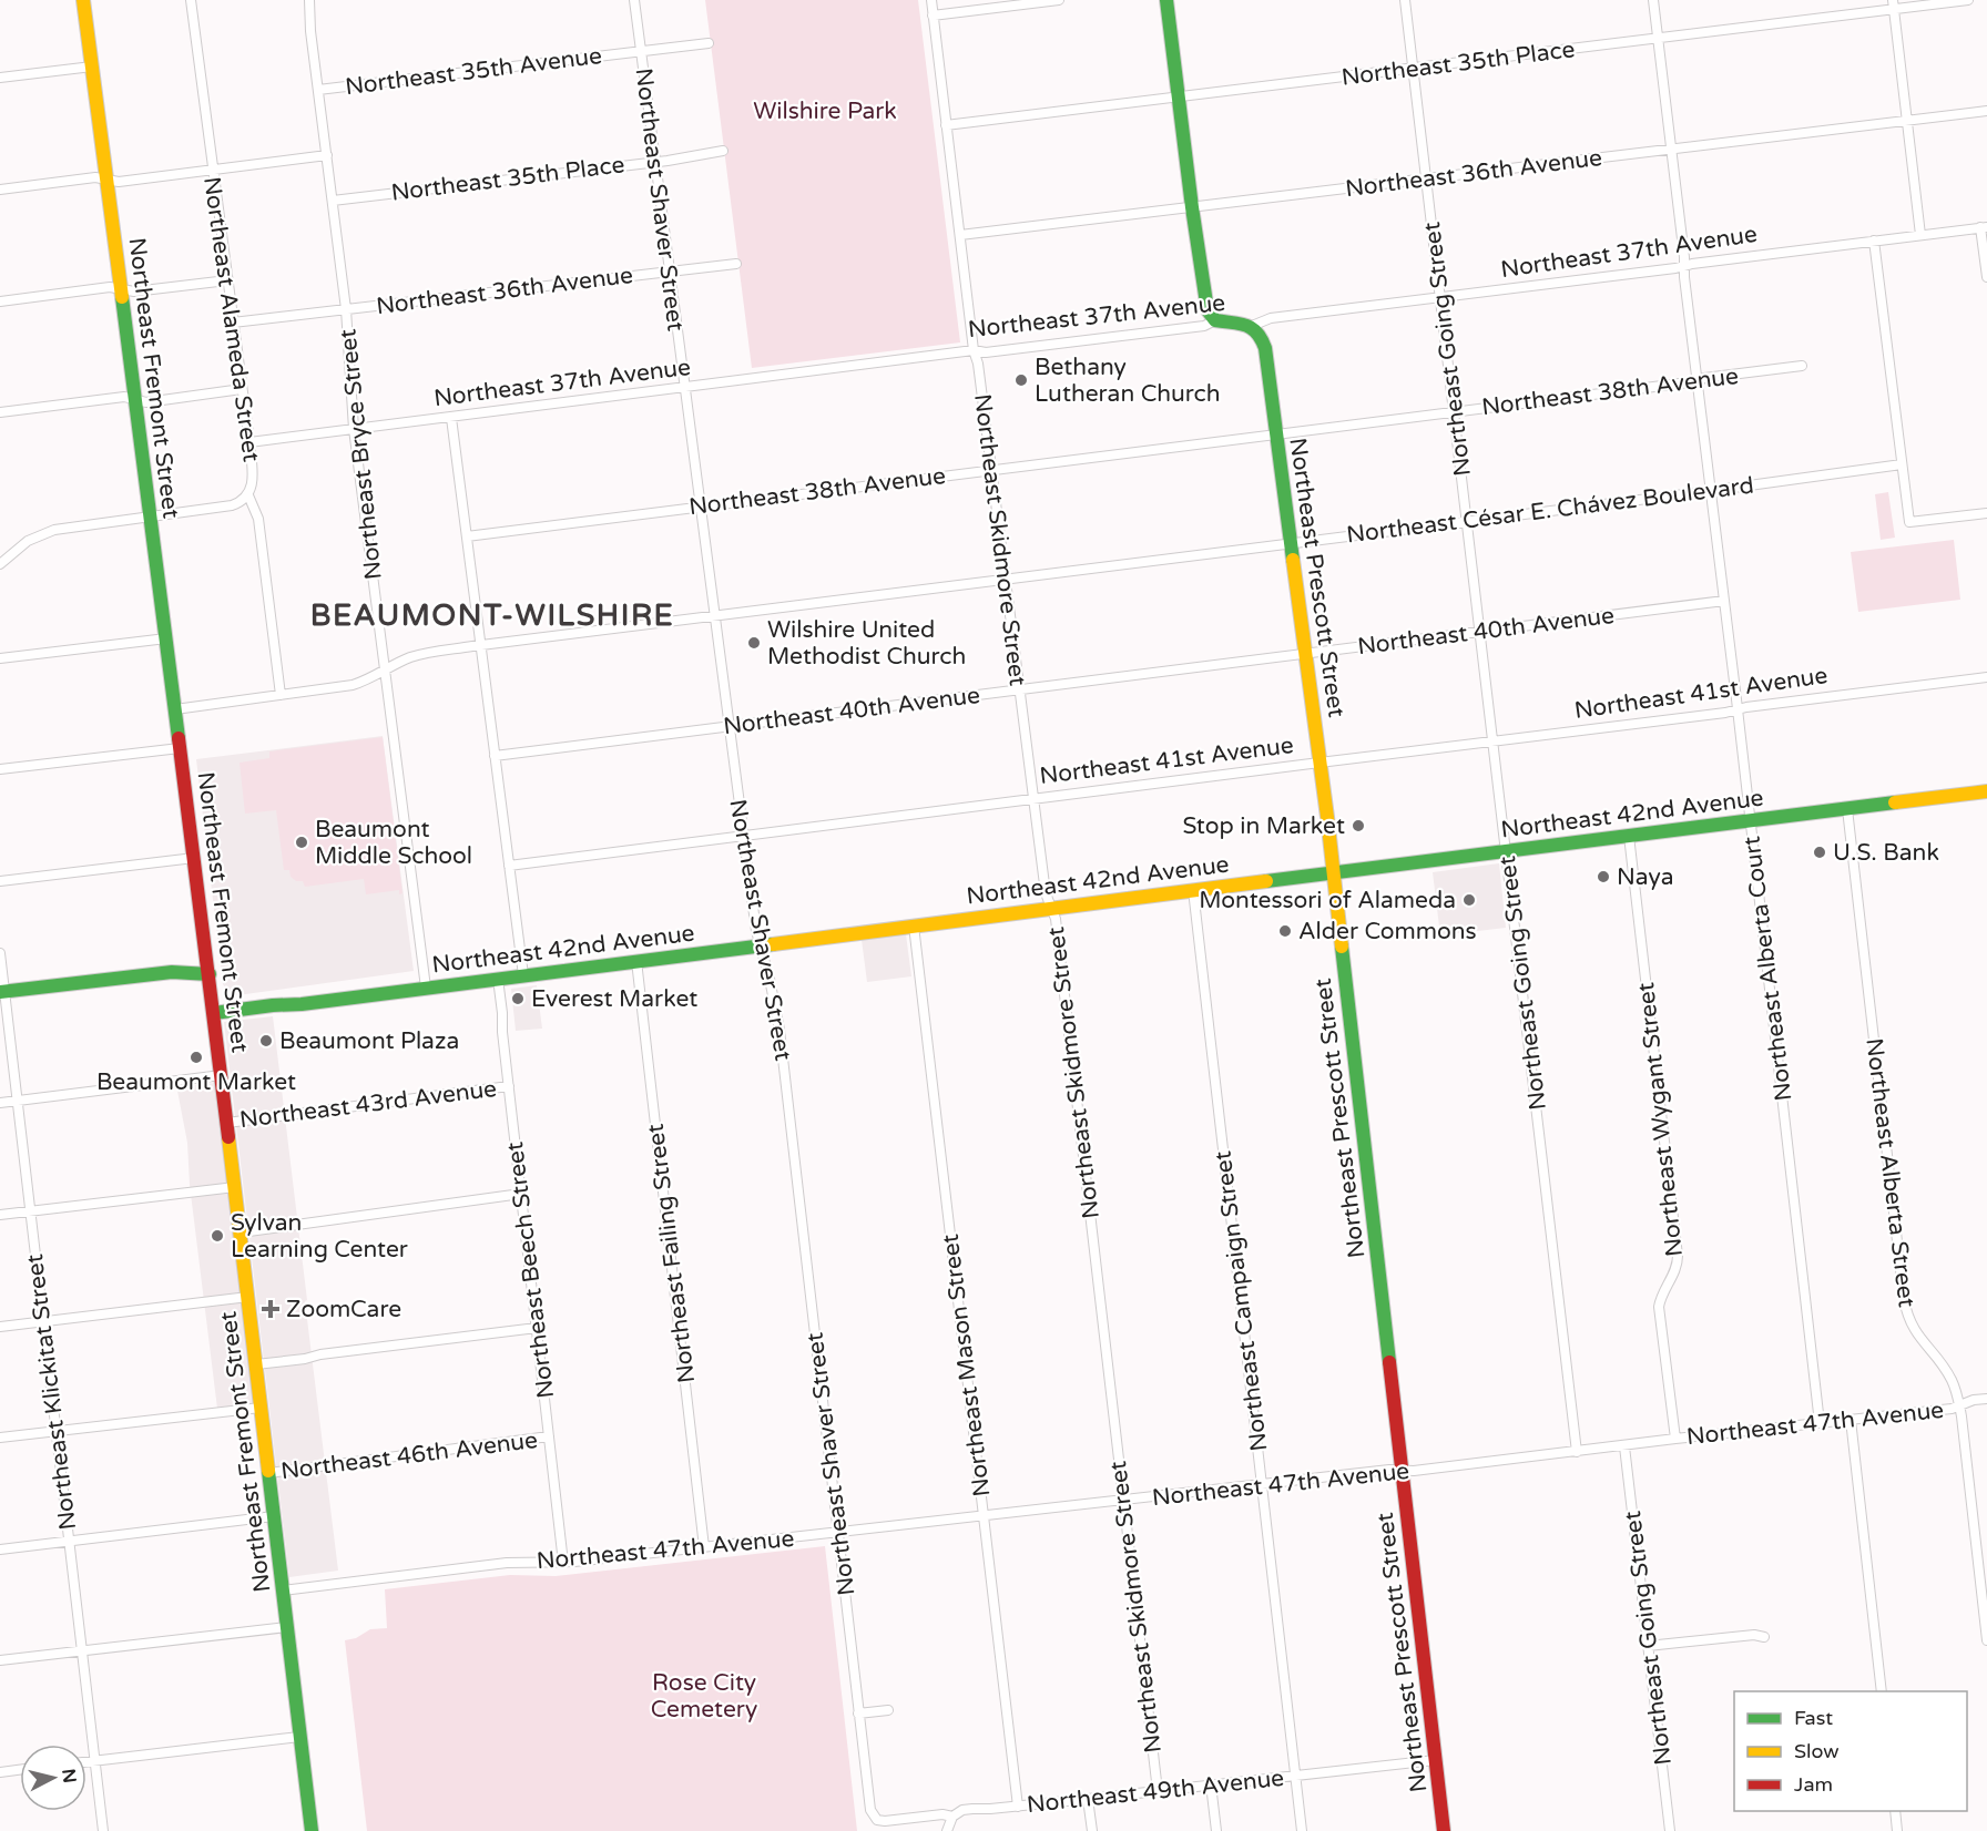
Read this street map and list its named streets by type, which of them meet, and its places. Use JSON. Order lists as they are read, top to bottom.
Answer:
{
  "streets": {
    "street": [
      "Northeast 35th Place",
      "Northeast 35th Avenue",
      "Northeast 36th Avenue",
      "Northeast Shaver Street",
      "Northeast 37th Avenue",
      "Northeast Alameda Street",
      "Northeast Going Street",
      "Northeast Fremont Street",
      "Northeast 38th Avenue",
      "Northeast Bryce Street",
      "Northeast César E. Chávez Boulevard",
      "Northeast Skidmore Street",
      "Northeast Prescott Street",
      "Northeast 40th Avenue",
      "Northeast 41st Avenue",
      "Northeast 42nd Avenue",
      "Northeast Alberta Court",
      "Northeast 43rd Avenue",
      "Northeast Wygant Street",
      "Northeast Alberta Street",
      "Northeast Failing Street",
      "Northeast Beech Street",
      "Northeast Campaign Street",
      "Northeast Mason Street",
      "Northeast Klickitat Street",
      "Northeast 47th Avenue",
      "Northeast 46th Avenue",
      "Northeast 49th Avenue"
    ]
  },
  "crossings": [
    ["Northeast 35th Place", "Northeast Shaver Street"],
    ["Northeast 35th Place", "Northeast Going Street"],
    ["Northeast 35th Place", "Northeast Bryce Street"],
    ["Northeast 35th Place", "Northeast Skidmore Street"],
    ["Northeast 35th Place", "Northeast Alberta Court"],
    ["Northeast 35th Avenue", "Northeast Shaver Street"],
    ["Northeast 35th Avenue", "Northeast Bryce Street"],
    ["Northeast 36th Avenue", "Northeast Shaver Street"],
    ["Northeast 36th Avenue", "Northeast Alameda Street"],
    ["Northeast 36th Avenue", "Northeast Going Street"],
    ["Northeast 36th Avenue", "Northeast Bryce Street"],
    ["Northeast 36th Avenue", "Northeast Skidmore Street"],
    ["Northeast 36th Avenue", "Northeast Alberta Court"],
    ["Northeast Shaver Street", "Northeast 37th Avenue"],
    ["Northeast Shaver Street", "Northeast 38th Avenue"],
    ["Northeast Shaver Street", "Northeast César E. Chávez Boulevard"],
    ["Northeast Shaver Street", "Northeast 40th Avenue"],
    ["Northeast Shaver Street", "Northeast 41st Avenue"],
    ["Northeast Shaver Street", "Northeast 42nd Avenue"],
    ["Northeast Shaver Street", "Northeast 47th Avenue"],
    ["Northeast Shaver Street", "Northeast 49th Avenue"],
    ["Northeast 37th Avenue", "Northeast Alameda Street"],
    ["Northeast 37th Avenue", "Northeast Going Street"],
    ["Northeast 37th Avenue", "Northeast Bryce Street"],
    ["Northeast 37th Avenue", "Northeast Skidmore Street"],
    ["Northeast 37th Avenue", "Northeast Prescott Street"],
    ["Northeast 37th Avenue", "Northeast Alberta Court"],
    ["Northeast Alameda Street", "Northeast Fremont Street"],
    ["Northeast Going Street", "Northeast 38th Avenue"],
    ["Northeast Going Street", "Northeast César E. Chávez Boulevard"],
    ["Northeast Going Street", "Northeast 40th Avenue"],
    ["Northeast Going Street", "Northeast 41st Avenue"],
    ["Northeast Going Street", "Northeast 42nd Avenue"],
    ["Northeast Going Street", "Northeast 47th Avenue"],
    ["Northeast Fremont Street", "Northeast César E. Chávez Boulevard"],
    ["Northeast Fremont Street", "Northeast 42nd Avenue"],
    ["Northeast Fremont Street", "Northeast 43rd Avenue"],
    ["Northeast Fremont Street", "Northeast 47th Avenue"],
    ["Northeast Fremont Street", "Northeast 46th Avenue"],
    ["Northeast 38th Avenue", "Northeast Skidmore Street"],
    ["Northeast 38th Avenue", "Northeast Prescott Street"],
    ["Northeast 38th Avenue", "Northeast Alberta Court"],
    ["Northeast Bryce Street", "Northeast César E. Chávez Boulevard"],
    ["Northeast Bryce Street", "Northeast 42nd Avenue"],
    ["Northeast César E. Chávez Boulevard", "Northeast Skidmore Street"],
    ["Northeast César E. Chávez Boulevard", "Northeast Prescott Street"],
    ["Northeast César E. Chávez Boulevard", "Northeast Alberta Court"],
    ["Northeast Skidmore Street", "Northeast 40th Avenue"],
    ["Northeast Skidmore Street", "Northeast 41st Avenue"],
    ["Northeast Skidmore Street", "Northeast 42nd Avenue"],
    ["Northeast Skidmore Street", "Northeast 47th Avenue"],
    ["Northeast Skidmore Street", "Northeast 49th Avenue"],
    ["Northeast Prescott Street", "Northeast 40th Avenue"],
    ["Northeast Prescott Street", "Northeast 41st Avenue"],
    ["Northeast Prescott Street", "Northeast 42nd Avenue"],
    ["Northeast Prescott Street", "Northeast 47th Avenue"],
    ["Northeast Prescott Street", "Northeast 49th Avenue"],
    ["Northeast 40th Avenue", "Northeast Alberta Court"],
    ["Northeast 41st Avenue", "Northeast Alberta Court"],
    ["Northeast 42nd Avenue", "Northeast Alberta Court"],
    ["Northeast 42nd Avenue", "Northeast Wygant Street"],
    ["Northeast 42nd Avenue", "Northeast Alberta Street"],
    ["Northeast 42nd Avenue", "Northeast Failing Street"],
    ["Northeast 42nd Avenue", "Northeast Beech Street"],
    ["Northeast 42nd Avenue", "Northeast Campaign Street"],
    ["Northeast 42nd Avenue", "Northeast Mason Street"],
    ["Northeast Alberta Court", "Northeast 47th Avenue"],
    ["Northeast 43rd Avenue", "Northeast Beech Street"],
    ["Northeast Wygant Street", "Northeast 47th Avenue"],
    ["Northeast Alberta Street", "Northeast 47th Avenue"],
    ["Northeast Failing Street", "Northeast 47th Avenue"],
    ["Northeast Beech Street", "Northeast 47th Avenue"],
    ["Northeast Beech Street", "Northeast 46th Avenue"],
    ["Northeast Campaign Street", "Northeast 47th Avenue"],
    ["Northeast Campaign Street", "Northeast 49th Avenue"],
    ["Northeast Mason Street", "Northeast 47th Avenue"],
    ["Northeast Mason Street", "Northeast 49th Avenue"],
    ["Northeast Klickitat Street", "Northeast 46th Avenue"]
  ],
  "districts": ["BEAUMONT-WILSHIRE"],
  "parks": ["Wilshire Park", "Rose City Cemetery"],
  "places": {
    "other": [
      "Bethany Lutheran Church",
      "Wilshire United Methodist Church",
      "Stop in Market",
      "Beaumont Middle School",
      "U.S. Bank",
      "Naya",
      "Montessori of Alameda",
      "Alder Commons",
      "Everest Market",
      "Beaumont Plaza",
      "Beaumont Market",
      "Sylvan Learning Center"
    ],
    "health": ["ZoomCare"]
  },
  "legend": ["Fast", "Slow", "Jam"],
  "north": "right"
}
